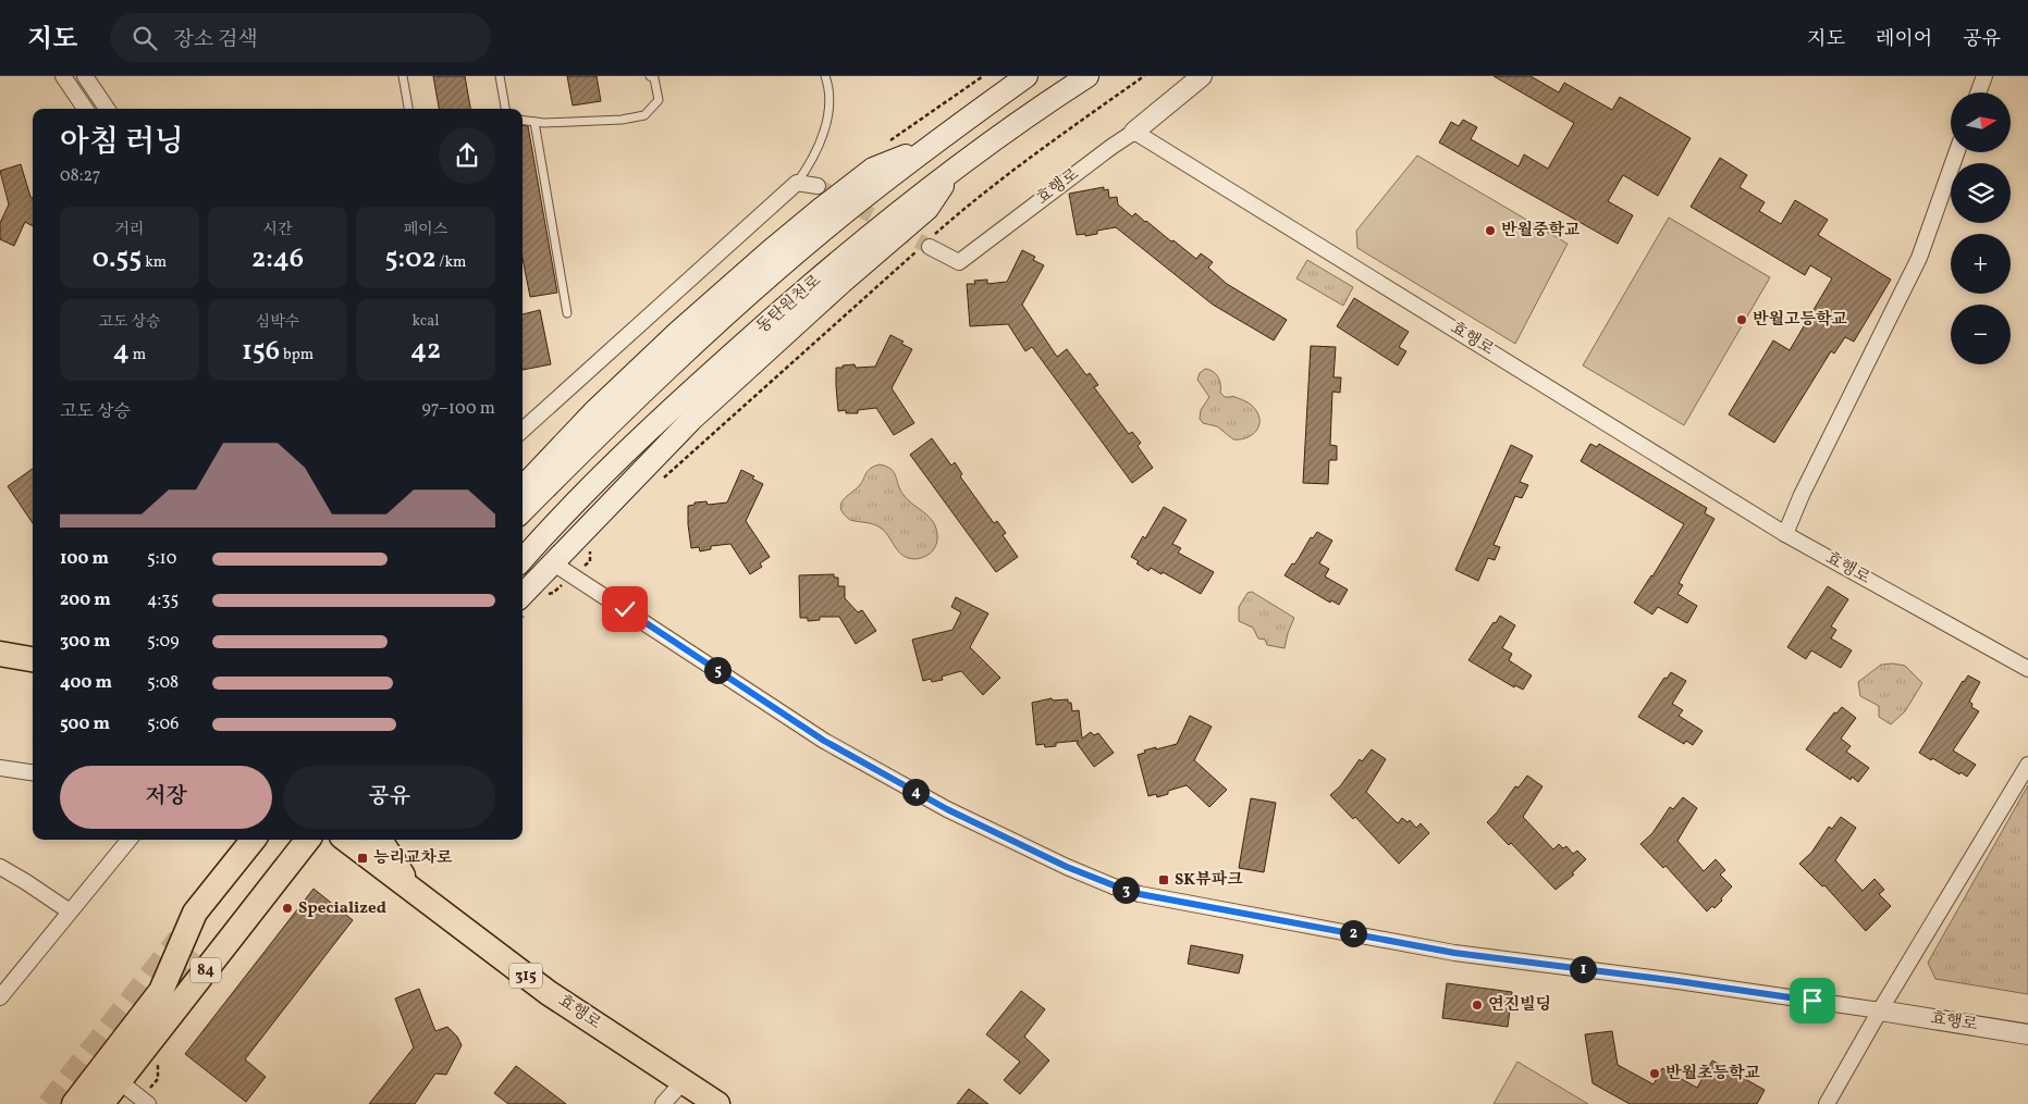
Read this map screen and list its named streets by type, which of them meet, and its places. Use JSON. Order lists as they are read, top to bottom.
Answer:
{
  "streets": {
    "main road": [
      "효행로",
      "동탄원천로",
      "84",
      "315"
    ]
  },
  "places": {
    "other": [
      "반월중학교",
      "반월고등학교",
      "Specialized",
      "연진빌딩",
      "반월초등학교"
    ],
    "transit": ["능리교차로", "SK뷰파크"]
  },
  "north": "right",
  "page": {
    "header": "지도",
    "search": "장소 검색",
    "nav": ["지도", "레이어", "공유"],
    "map_buttons": ["+", "−"],
    "heading": ["아침 러닝", "08:27"],
    "stats": [
      ["거리", "0.55 km"],
      ["시간", "2:46"],
      ["페이스", "5:02 /km"],
      ["고도 상승", "4 m"],
      ["심박수", "156 bpm"],
      ["kcal", "42"]
    ],
    "chart": ["고도 상승", "97–100 m"],
    "list": [
      {
        "name": "100 m",
        "note": "5:10"
      },
      {
        "name": "200 m",
        "note": "4:35"
      },
      {
        "name": "300 m",
        "note": "5:09"
      },
      {
        "name": "400 m",
        "note": "5:08"
      },
      {
        "name": "500 m",
        "note": "5:06"
      }
    ],
    "pins": [
      "5",
      "4",
      "3",
      "2",
      "1"
    ],
    "buttons": ["저장", "공유"]
  }
}
